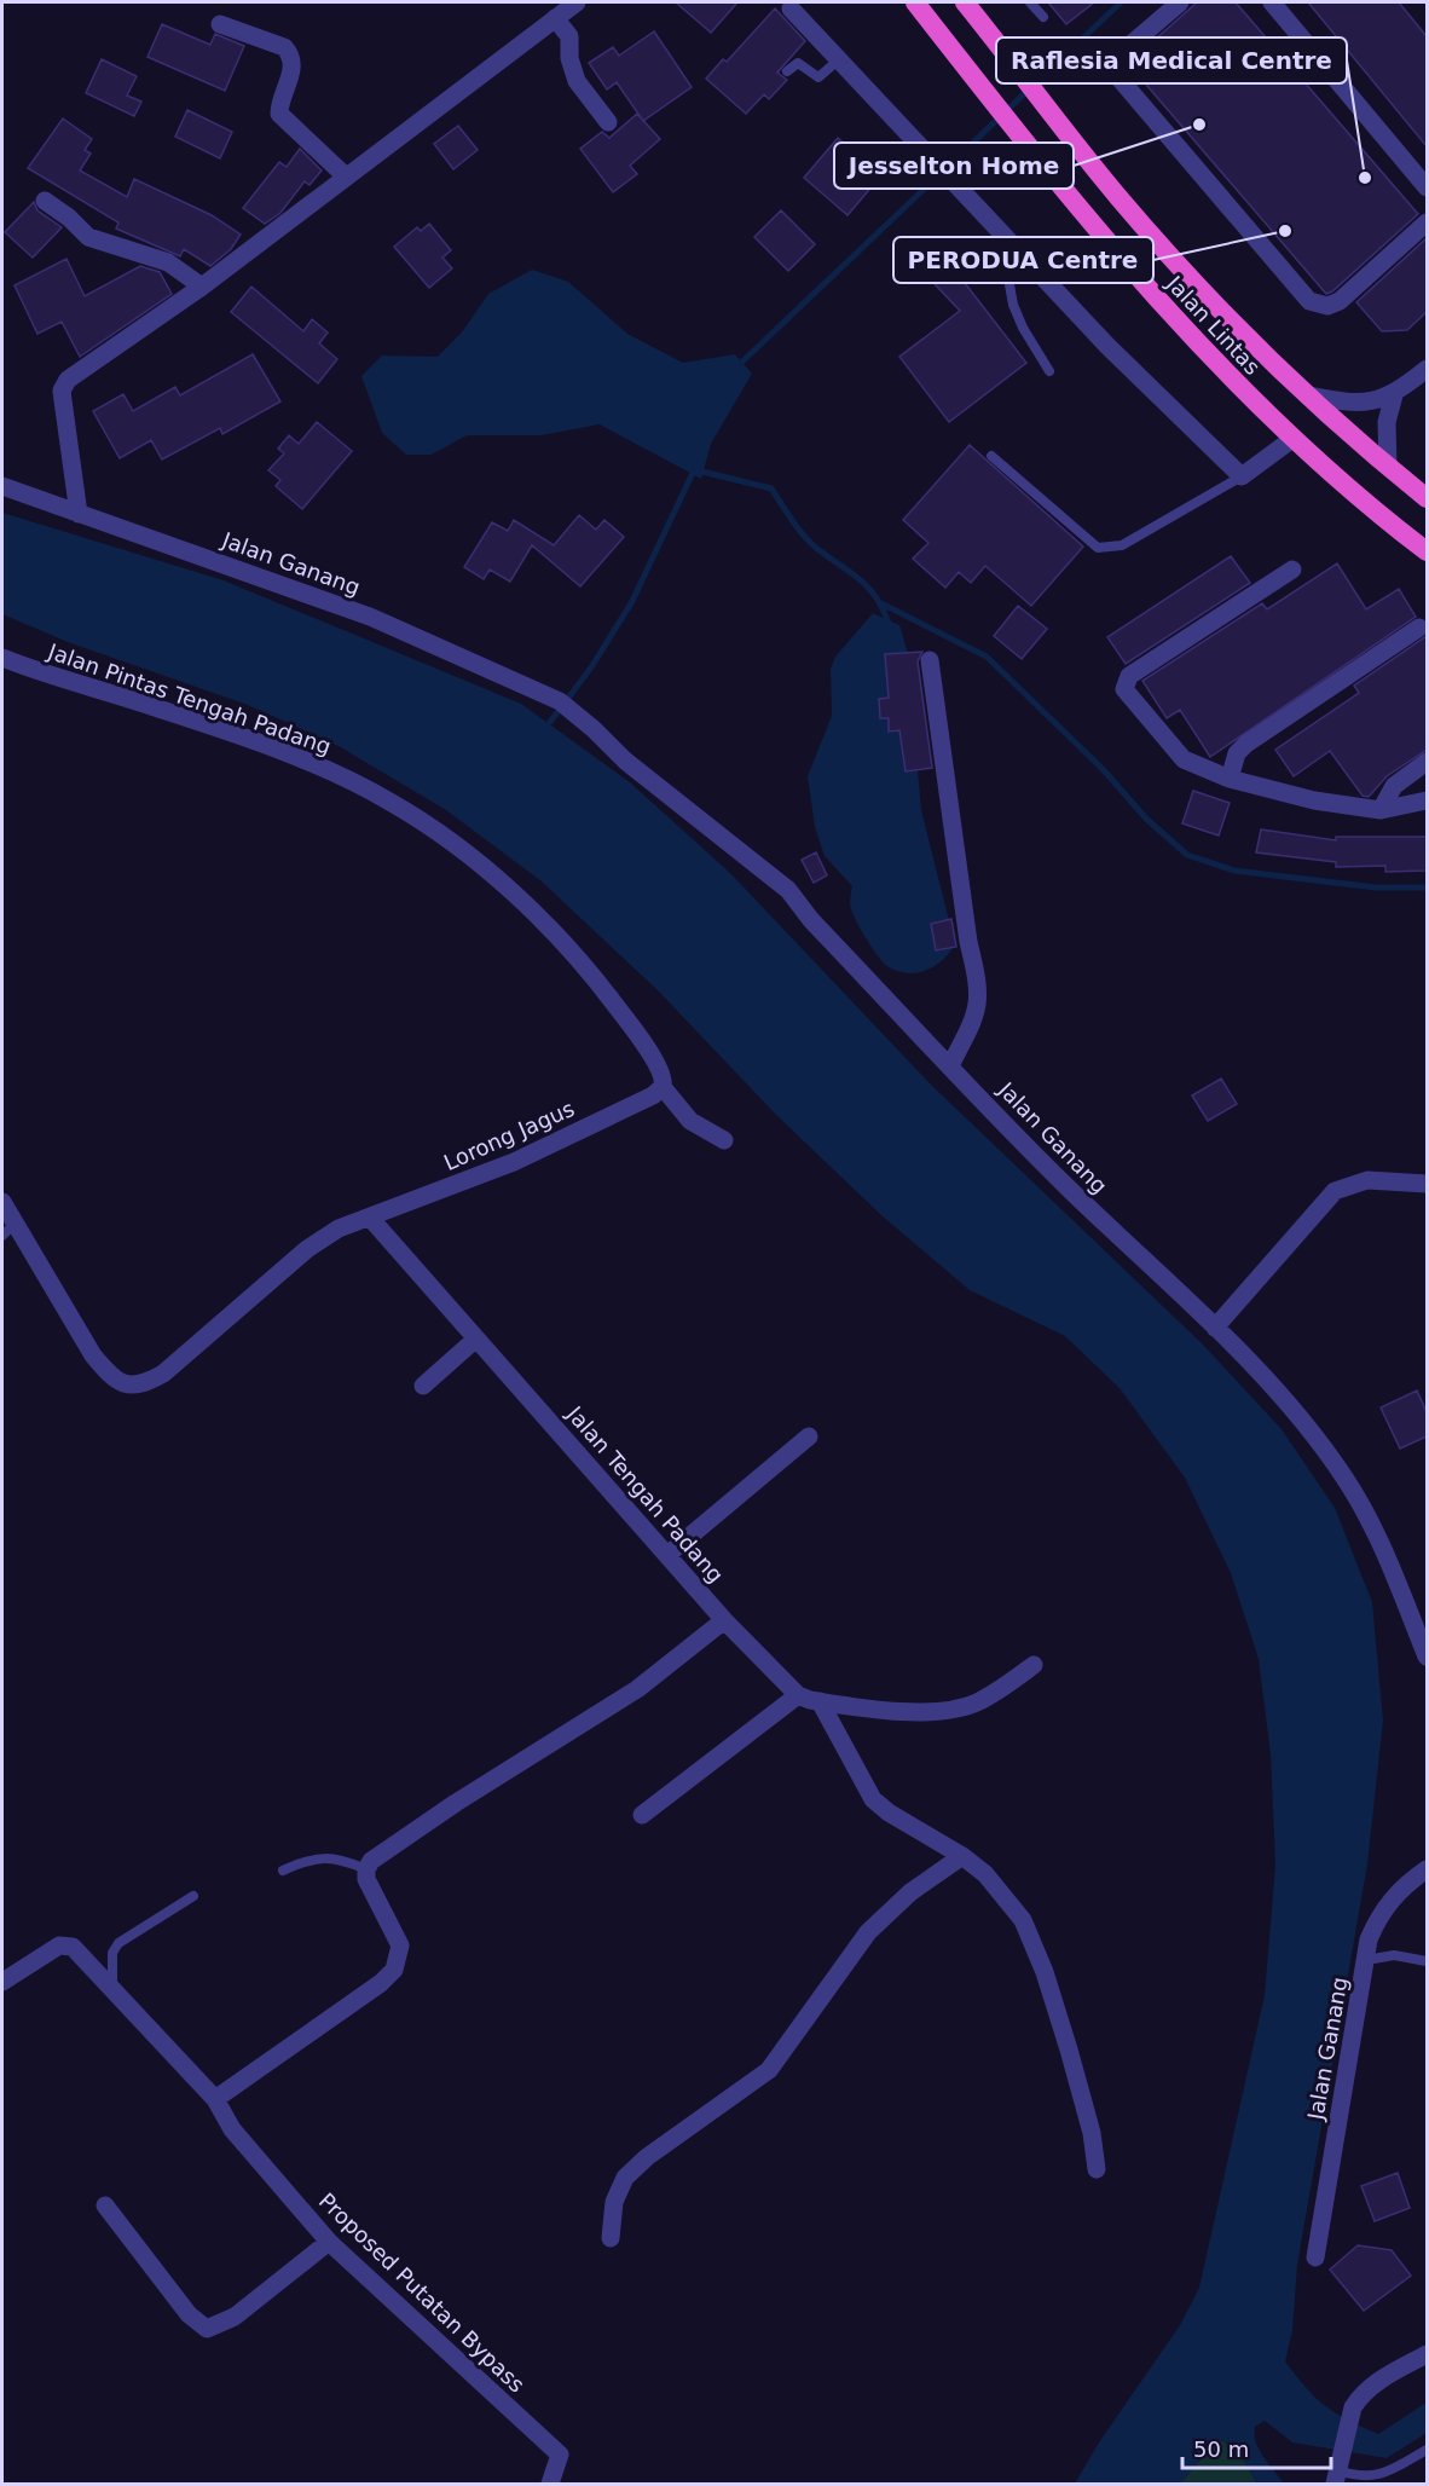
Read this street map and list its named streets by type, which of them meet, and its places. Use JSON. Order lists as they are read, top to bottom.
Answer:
{
  "streets": {
    "highway": ["Jalan Lintas"],
    "street": [
      "Jalan Ganang",
      "Jalan Pintas Tengah Padang",
      "Lorong Jagus",
      "Jalan Tengah Padang",
      "Proposed Putatan Bypass"
    ]
  },
  "crossings": [
    ["Jalan Pintas Tengah Padang", "Lorong Jagus"],
    ["Lorong Jagus", "Jalan Tengah Padang"]
  ],
  "places": ["Jesselton Home", "Raflesia Medical Centre", "PERODUA Centre"],
  "scale_bar": "50 m"
}
